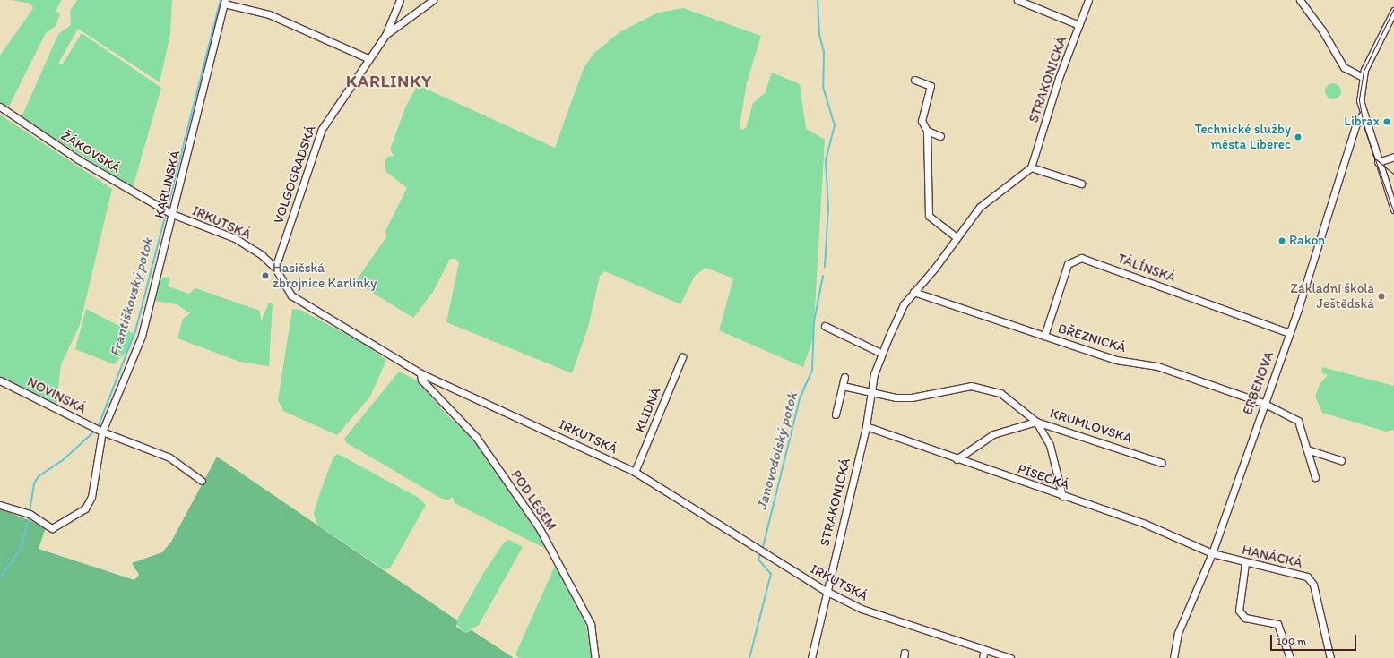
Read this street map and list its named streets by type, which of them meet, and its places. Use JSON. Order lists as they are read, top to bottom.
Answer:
{
  "streets": {
    "street": [
      "STRAKONICKÁ",
      "ŽÁKOVSKÁ",
      "VOLGOGRADSKÁ",
      "KARLINSKÁ",
      "IRKUTSKÁ",
      "TÁLÍNSKÁ",
      "BŘEZNICKÁ",
      "ERBENOVA",
      "NOVINSKÁ",
      "KLIDNÁ",
      "KRUMLOVSKÁ",
      "PÍSECKÁ",
      "POD LESEM",
      "HANÁCKÁ"
    ]
  },
  "crossings": [
    ["STRAKONICKÁ", "IRKUTSKÁ"],
    ["STRAKONICKÁ", "BŘEZNICKÁ"],
    ["STRAKONICKÁ", "PÍSECKÁ"],
    ["ŽÁKOVSKÁ", "KARLINSKÁ"],
    ["ŽÁKOVSKÁ", "IRKUTSKÁ"],
    ["VOLGOGRADSKÁ", "IRKUTSKÁ"],
    ["KARLINSKÁ", "IRKUTSKÁ"],
    ["KARLINSKÁ", "NOVINSKÁ"],
    ["IRKUTSKÁ", "KLIDNÁ"],
    ["IRKUTSKÁ", "POD LESEM"],
    ["TÁLÍNSKÁ", "BŘEZNICKÁ"],
    ["TÁLÍNSKÁ", "ERBENOVA"],
    ["BŘEZNICKÁ", "ERBENOVA"],
    ["ERBENOVA", "PÍSECKÁ"],
    ["ERBENOVA", "HANÁCKÁ"],
    ["KRUMLOVSKÁ", "PÍSECKÁ"],
    ["PÍSECKÁ", "HANÁCKÁ"]
  ],
  "districts": ["KARLINKY"],
  "water": ["Františkovský potok", "Janovodolský potok"],
  "places": [
    "Librax",
    "Technické služby města Liberec",
    "Rakon",
    "Hasičská zbrojnice Karlinky",
    "Základní škola Ještědská"
  ],
  "scale_bar": "100 m"
}
